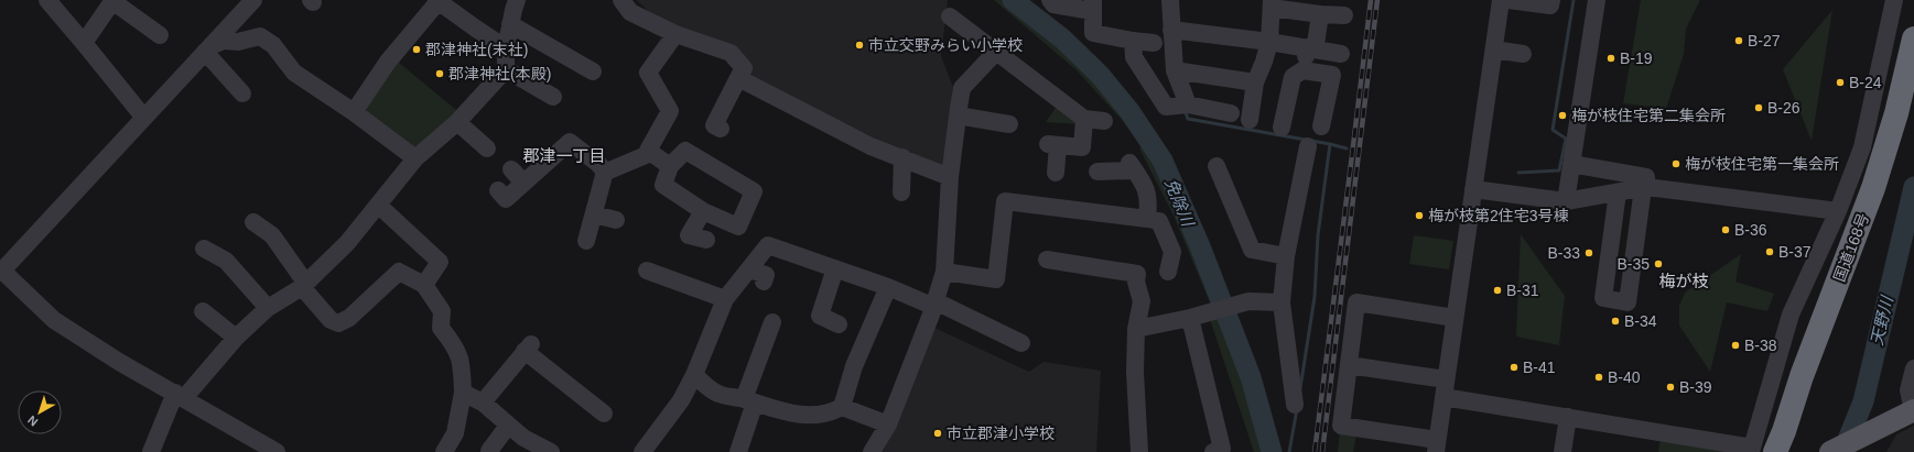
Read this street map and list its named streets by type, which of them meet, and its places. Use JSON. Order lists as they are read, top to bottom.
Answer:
{
  "streets": {
    "highway": ["国道168号"]
  },
  "districts": ["郡津一丁目", "梅が枝"],
  "water": ["免除川", "天野川"],
  "places": [
    "B-27",
    "市立交野みらい小学校",
    "郡津神社(末社)",
    "B-19",
    "郡津神社(本殿)",
    "B-24",
    "B-26",
    "梅が枝住宅第二集会所",
    "梅が枝住宅第一集会所",
    "梅が枝第2住宅3号棟",
    "B-36",
    "B-37",
    "B-33",
    "B-35",
    "B-31",
    "B-34",
    "B-38",
    "B-41",
    "B-40",
    "B-39",
    "市立郡津小学校"
  ],
  "north": "bottom left"
}
